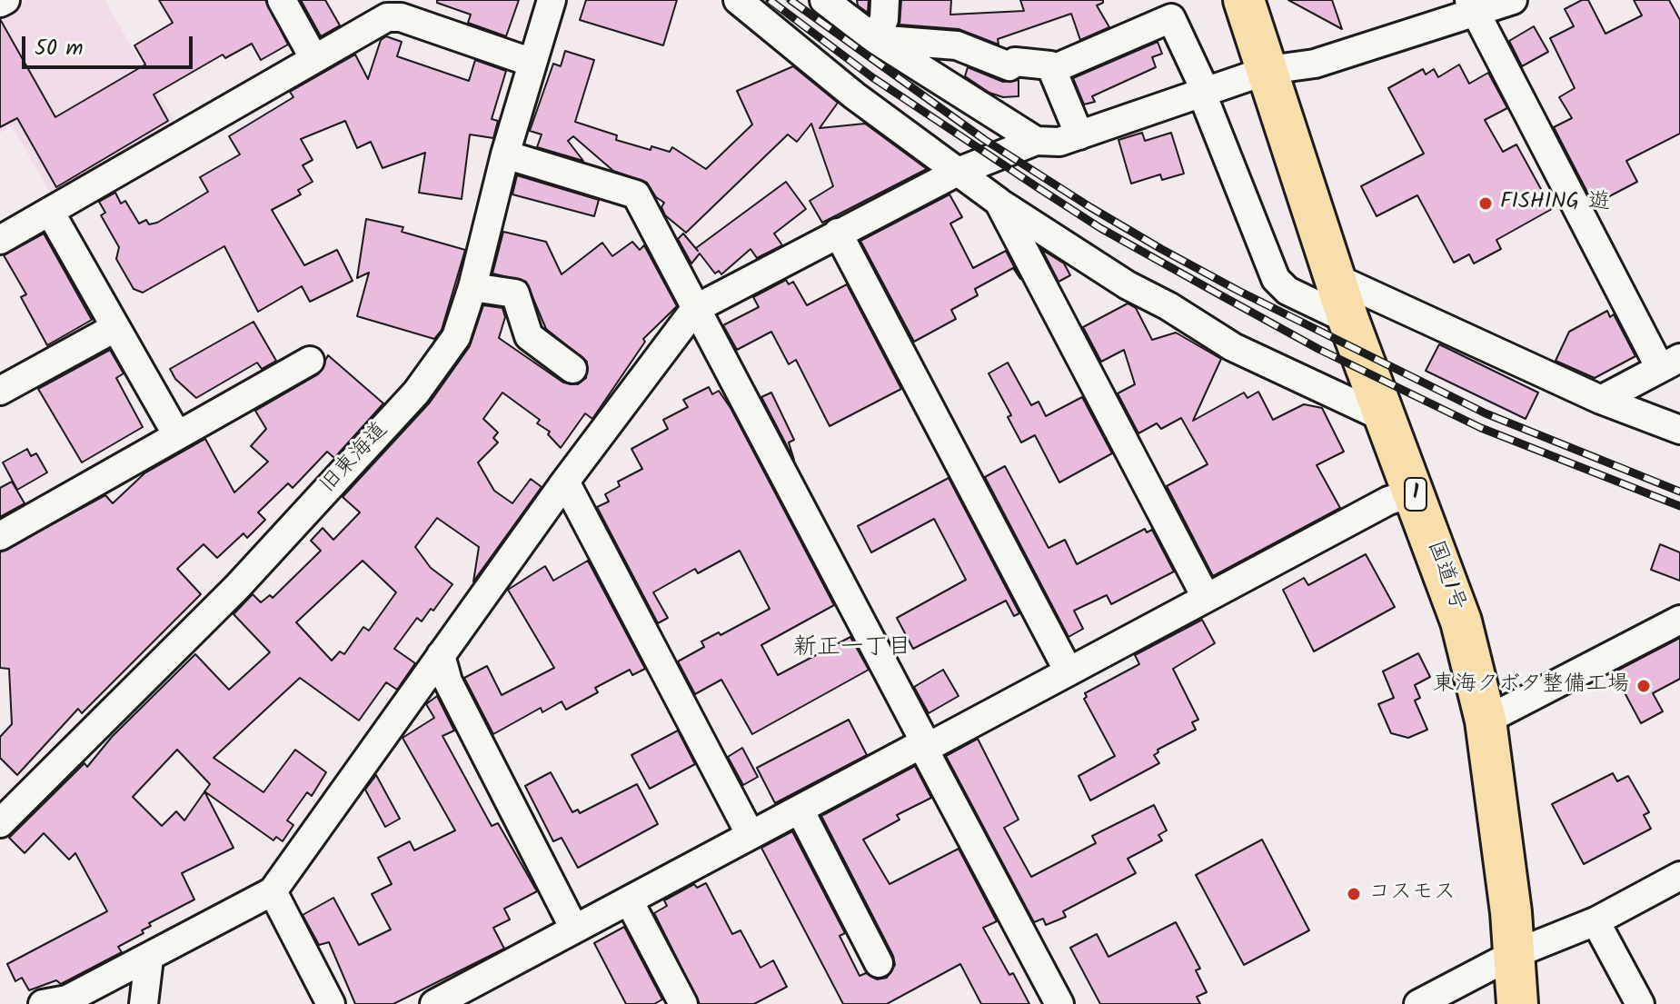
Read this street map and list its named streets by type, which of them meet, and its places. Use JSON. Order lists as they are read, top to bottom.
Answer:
{
  "streets": {
    "highway": ["1", "国道1号"],
    "street": ["旧東海道"]
  },
  "districts": ["新正一丁目"],
  "places": ["FISHING 遊", "東海クボタ整備工場", "コスモス"],
  "scale_bar": "50 m"
}
